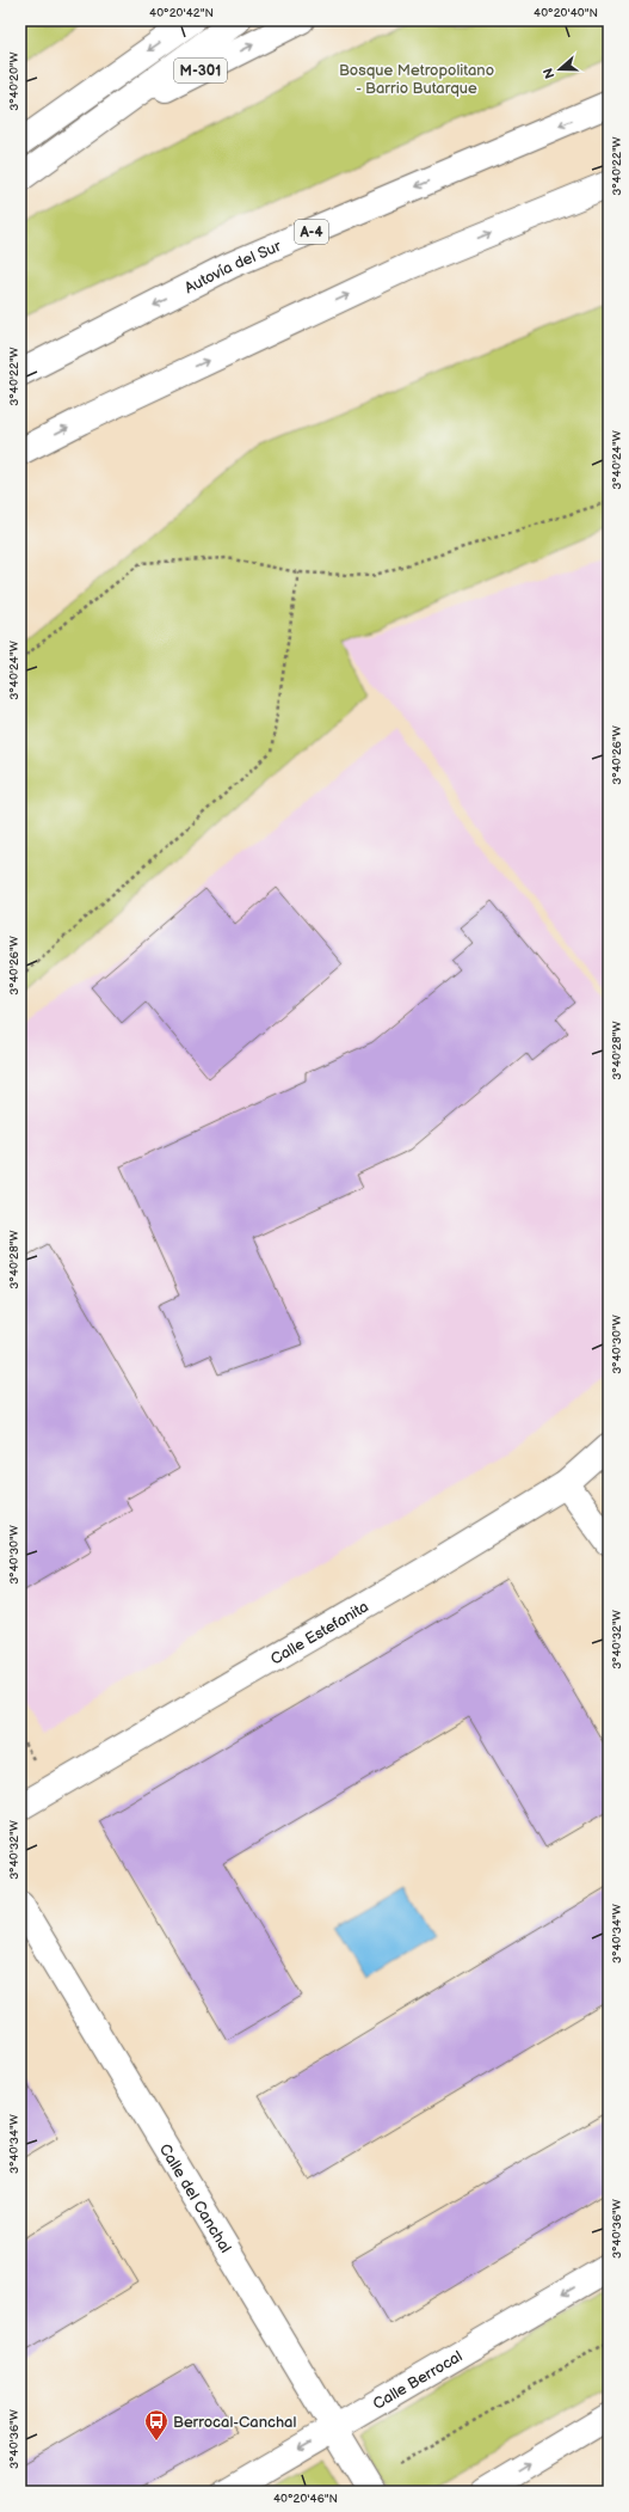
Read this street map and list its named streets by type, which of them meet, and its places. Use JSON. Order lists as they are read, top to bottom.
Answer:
{
  "streets": {
    "main road": [
      "M-301",
      "A-4",
      "Autovía del Sur",
      "Calle Estefanita",
      "Calle del Canchal",
      "Calle Berrocal"
    ]
  },
  "crossings": [
    ["Calle del Canchal", "Calle Berrocal"]
  ],
  "parks": ["Bosque Metropolitano - Barrio Butarque"],
  "places": {
    "bus stop": ["Berrocal-Canchal"]
  },
  "north": "left",
  "coordinates": [
    "40°20'42\"N",
    "40°20'40\"N",
    "3°40'20\"W",
    "3°40'22\"W",
    "3°40'24\"W",
    "3°40'26\"W",
    "3°40'28\"W",
    "3°40'30\"W",
    "3°40'32\"W",
    "3°40'34\"W",
    "3°40'36\"W",
    "40°20'46\"N"
  ]
}
